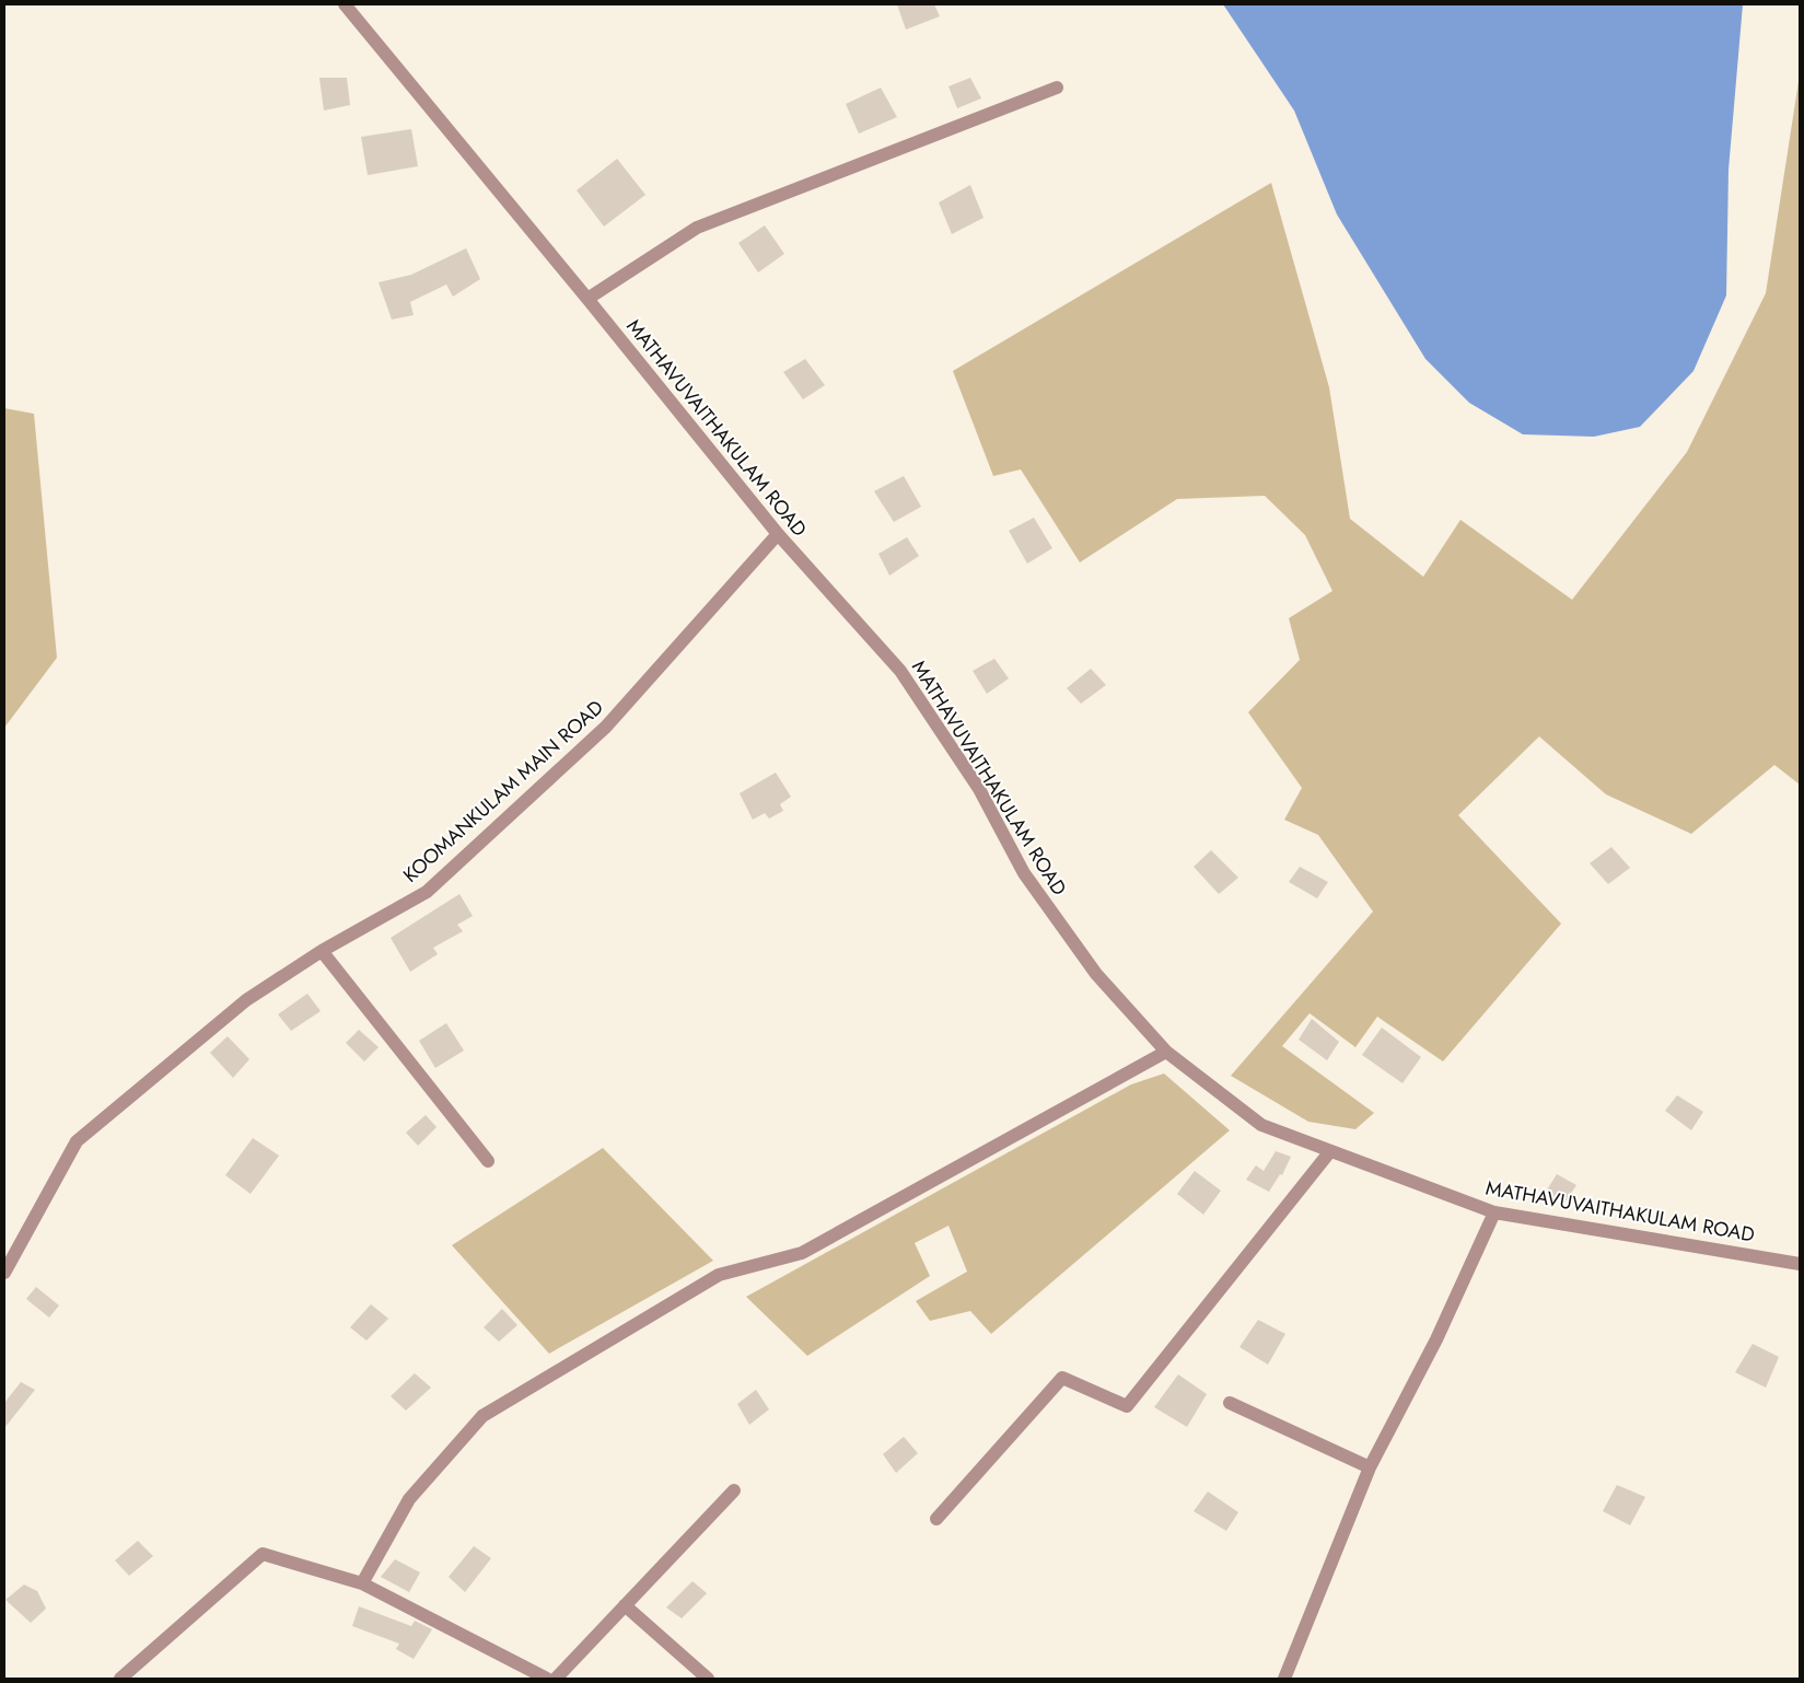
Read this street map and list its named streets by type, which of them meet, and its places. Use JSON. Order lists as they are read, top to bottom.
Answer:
{
  "streets": {
    "street": ["MATHAVUVAITHAKULAM ROAD", "KOOMANKULAM MAIN ROAD"]
  },
  "crossings": [
    ["MATHAVUVAITHAKULAM ROAD", "KOOMANKULAM MAIN ROAD"]
  ]
}
